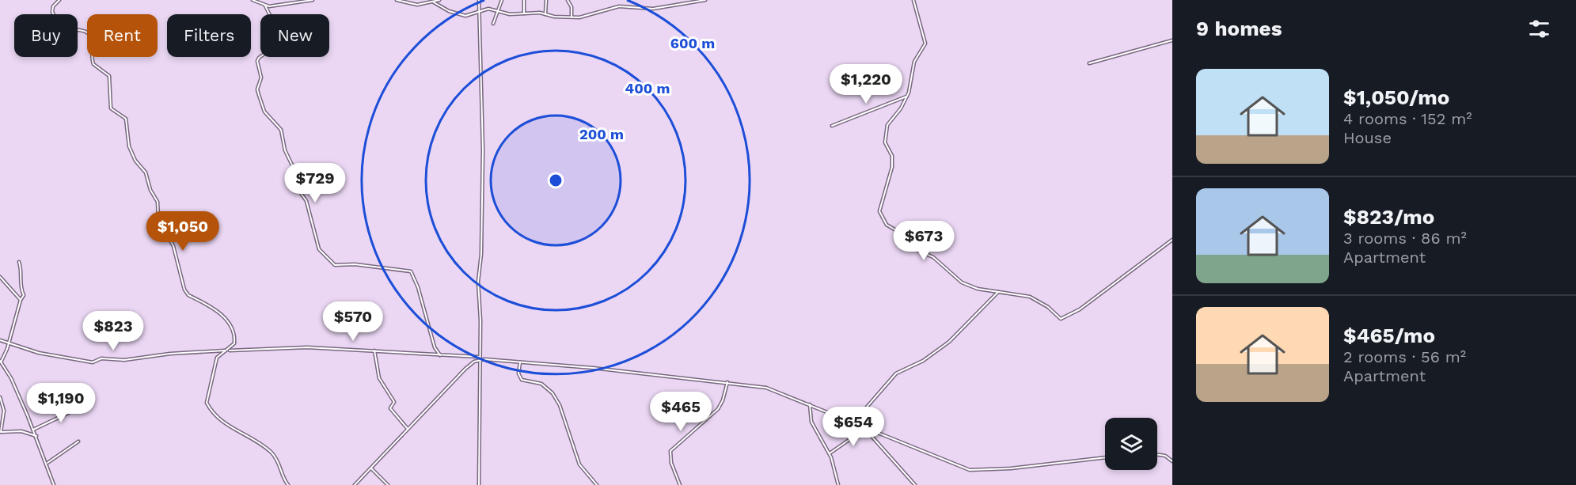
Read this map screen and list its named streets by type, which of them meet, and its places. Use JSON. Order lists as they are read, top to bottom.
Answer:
{
  "page": {
    "heading": "9 homes",
    "chip": [
      "Buy",
      "Rent",
      "Filters",
      "New"
    ],
    "list": [
      {
        "name": "$1,050/mo",
        "note": "4 rooms · 152 m² · House"
      },
      {
        "name": "$823/mo",
        "note": "3 rooms · 86 m² · Apartment"
      },
      {
        "name": "$465/mo",
        "note": "2 rooms · 56 m² · Apartment"
      }
    ],
    "price": [
      "$1,220",
      "$729",
      "$1,050",
      "$673",
      "$570",
      "$823",
      "$1,190",
      "$465",
      "$654"
    ]
  },
  "rings": ["600 m", "400 m", "200 m"]
}
